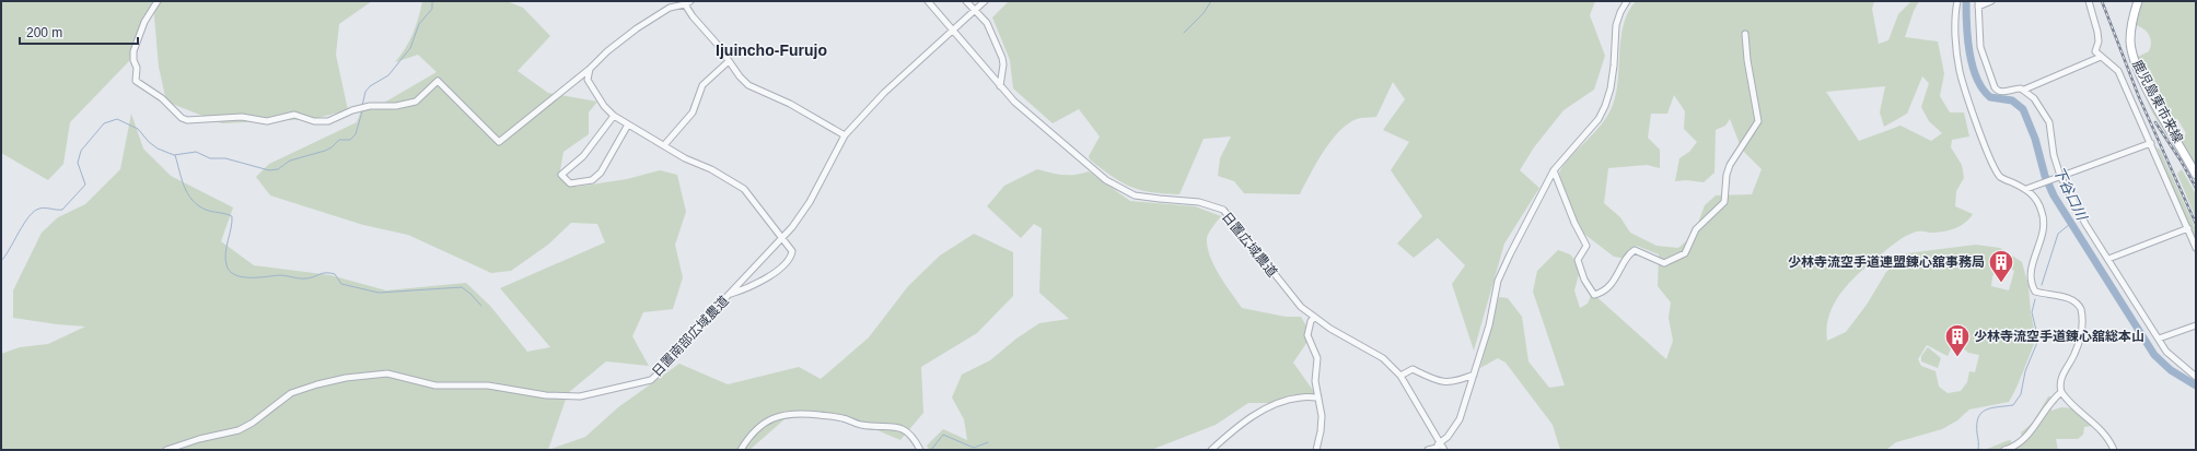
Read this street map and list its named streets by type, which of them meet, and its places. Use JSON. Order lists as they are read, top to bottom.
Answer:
{
  "streets": {
    "main road": ["鹿児島東市来線"],
    "street": ["日置広域農道", "日置南部広域農道"]
  },
  "crossings": [
    ["日置広域農道", "日置南部広域農道"]
  ],
  "districts": ["Ijuincho-Furujo"],
  "water": ["下谷口川"],
  "places": {
    "building": ["少林寺流空手道連盟錬心舘事務局", "少林寺流空手道錬心舘総本山"]
  },
  "scale_bar": "200 m"
}
